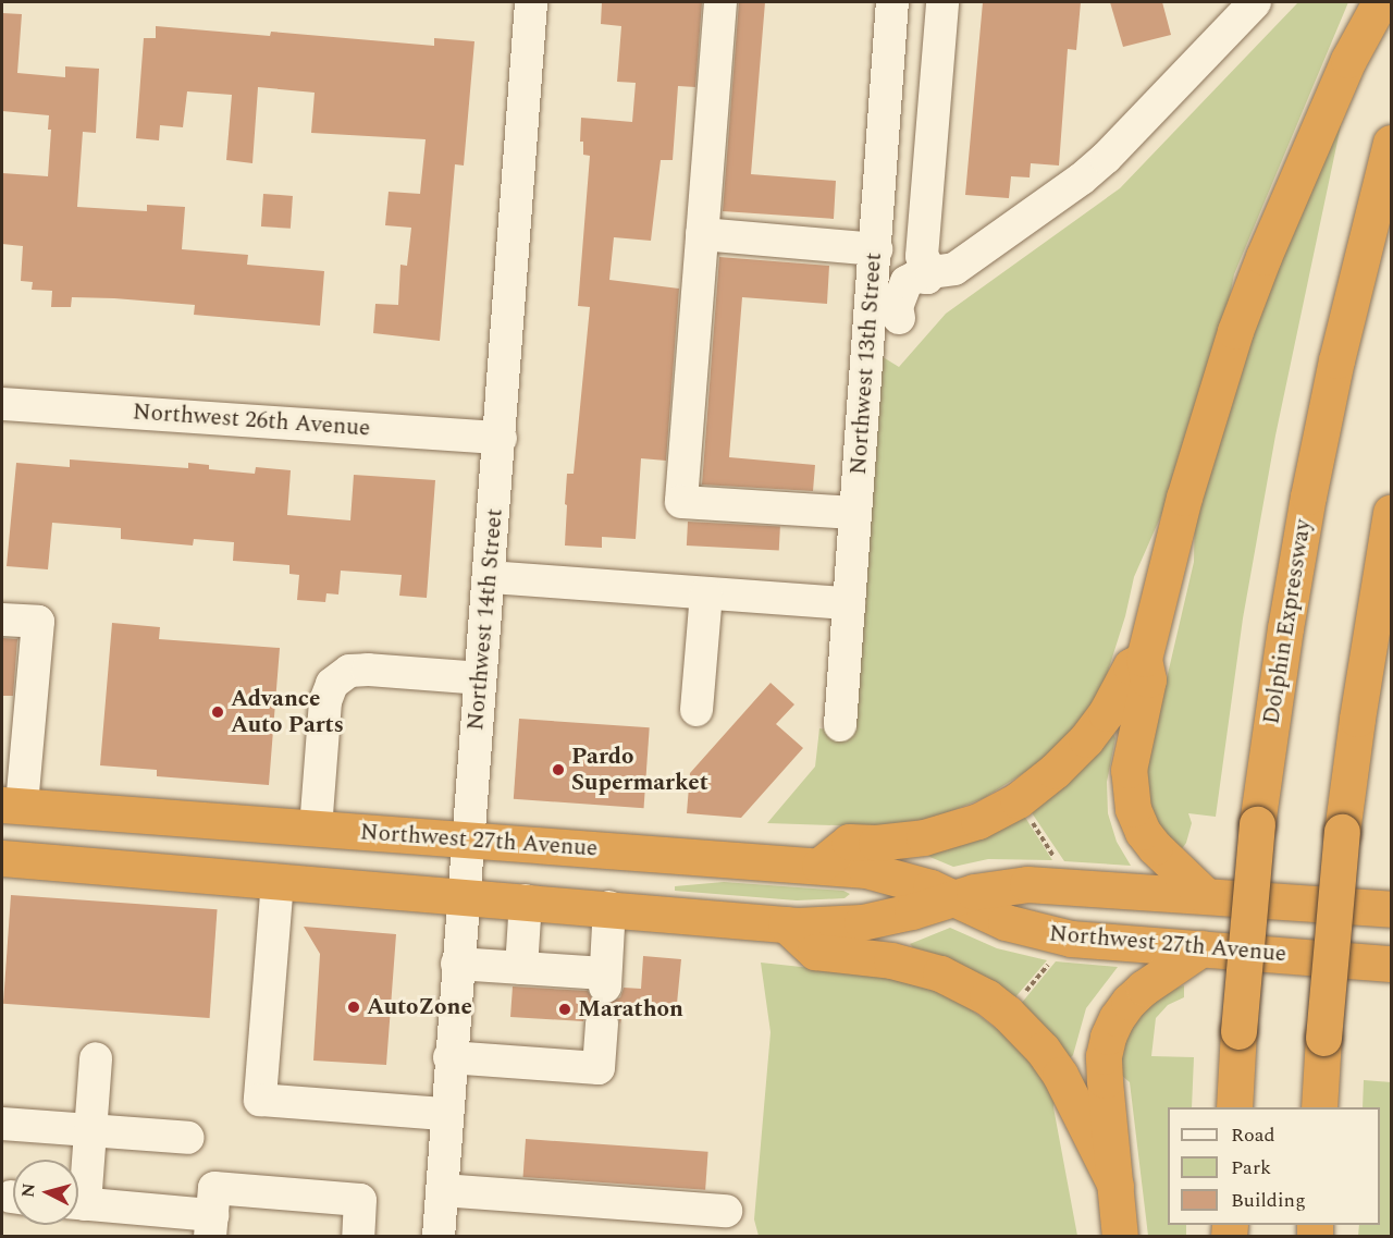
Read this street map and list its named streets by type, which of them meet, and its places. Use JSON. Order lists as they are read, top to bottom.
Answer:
{
  "streets": {
    "highway": ["Dolphin Expressway", "Northwest 27th Avenue"],
    "street": ["Northwest 13th Street", "Northwest 26th Avenue", "Northwest 14th Street"]
  },
  "crossings": [
    ["Northwest 26th Avenue", "Northwest 14th Street"],
    ["Northwest 14th Street", "Northwest 27th Avenue"]
  ],
  "places": [
    "Advance Auto Parts",
    "Pardo Supermarket",
    "AutoZone",
    "Marathon"
  ],
  "legend": ["Road", "Park", "Building"],
  "north": "left"
}
